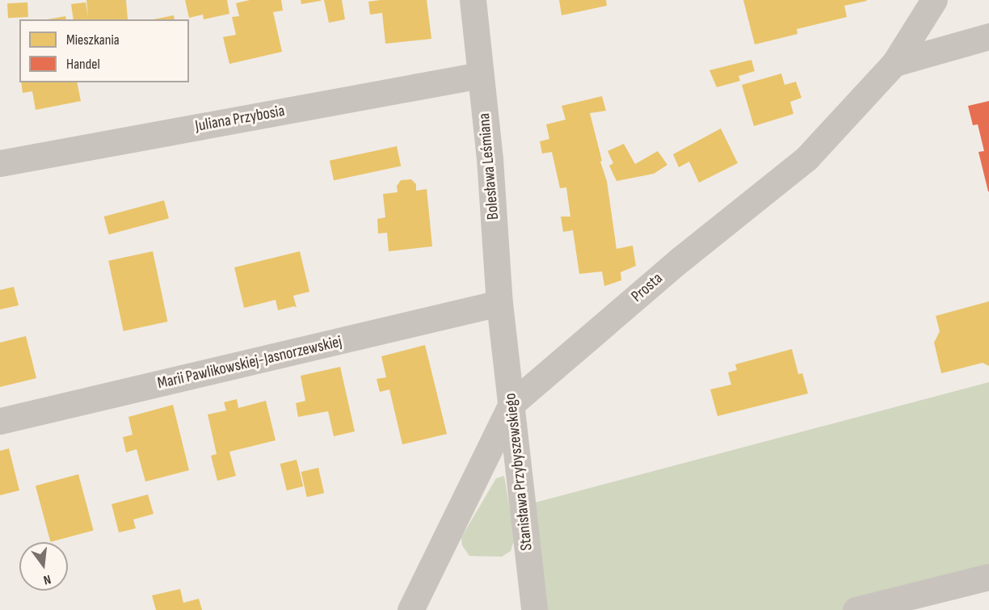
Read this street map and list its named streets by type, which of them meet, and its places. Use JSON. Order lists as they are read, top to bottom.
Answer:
{
  "streets": {
    "street": [
      "Juliana Przybosia",
      "Bolesława Leśmiana",
      "Prosta",
      "Marii Pawlikowskiej-Jasnorzewskiej",
      "Stanisława Przybyszewskiego"
    ]
  },
  "crossings": [
    ["Juliana Przybosia", "Bolesława Leśmiana"],
    ["Bolesława Leśmiana", "Marii Pawlikowskiej-Jasnorzewskiej"],
    ["Bolesława Leśmiana", "Stanisława Przybyszewskiego"],
    ["Prosta", "Stanisława Przybyszewskiego"]
  ],
  "legend": ["Mieszkania", "Handel"],
  "north": "bottom"
}
